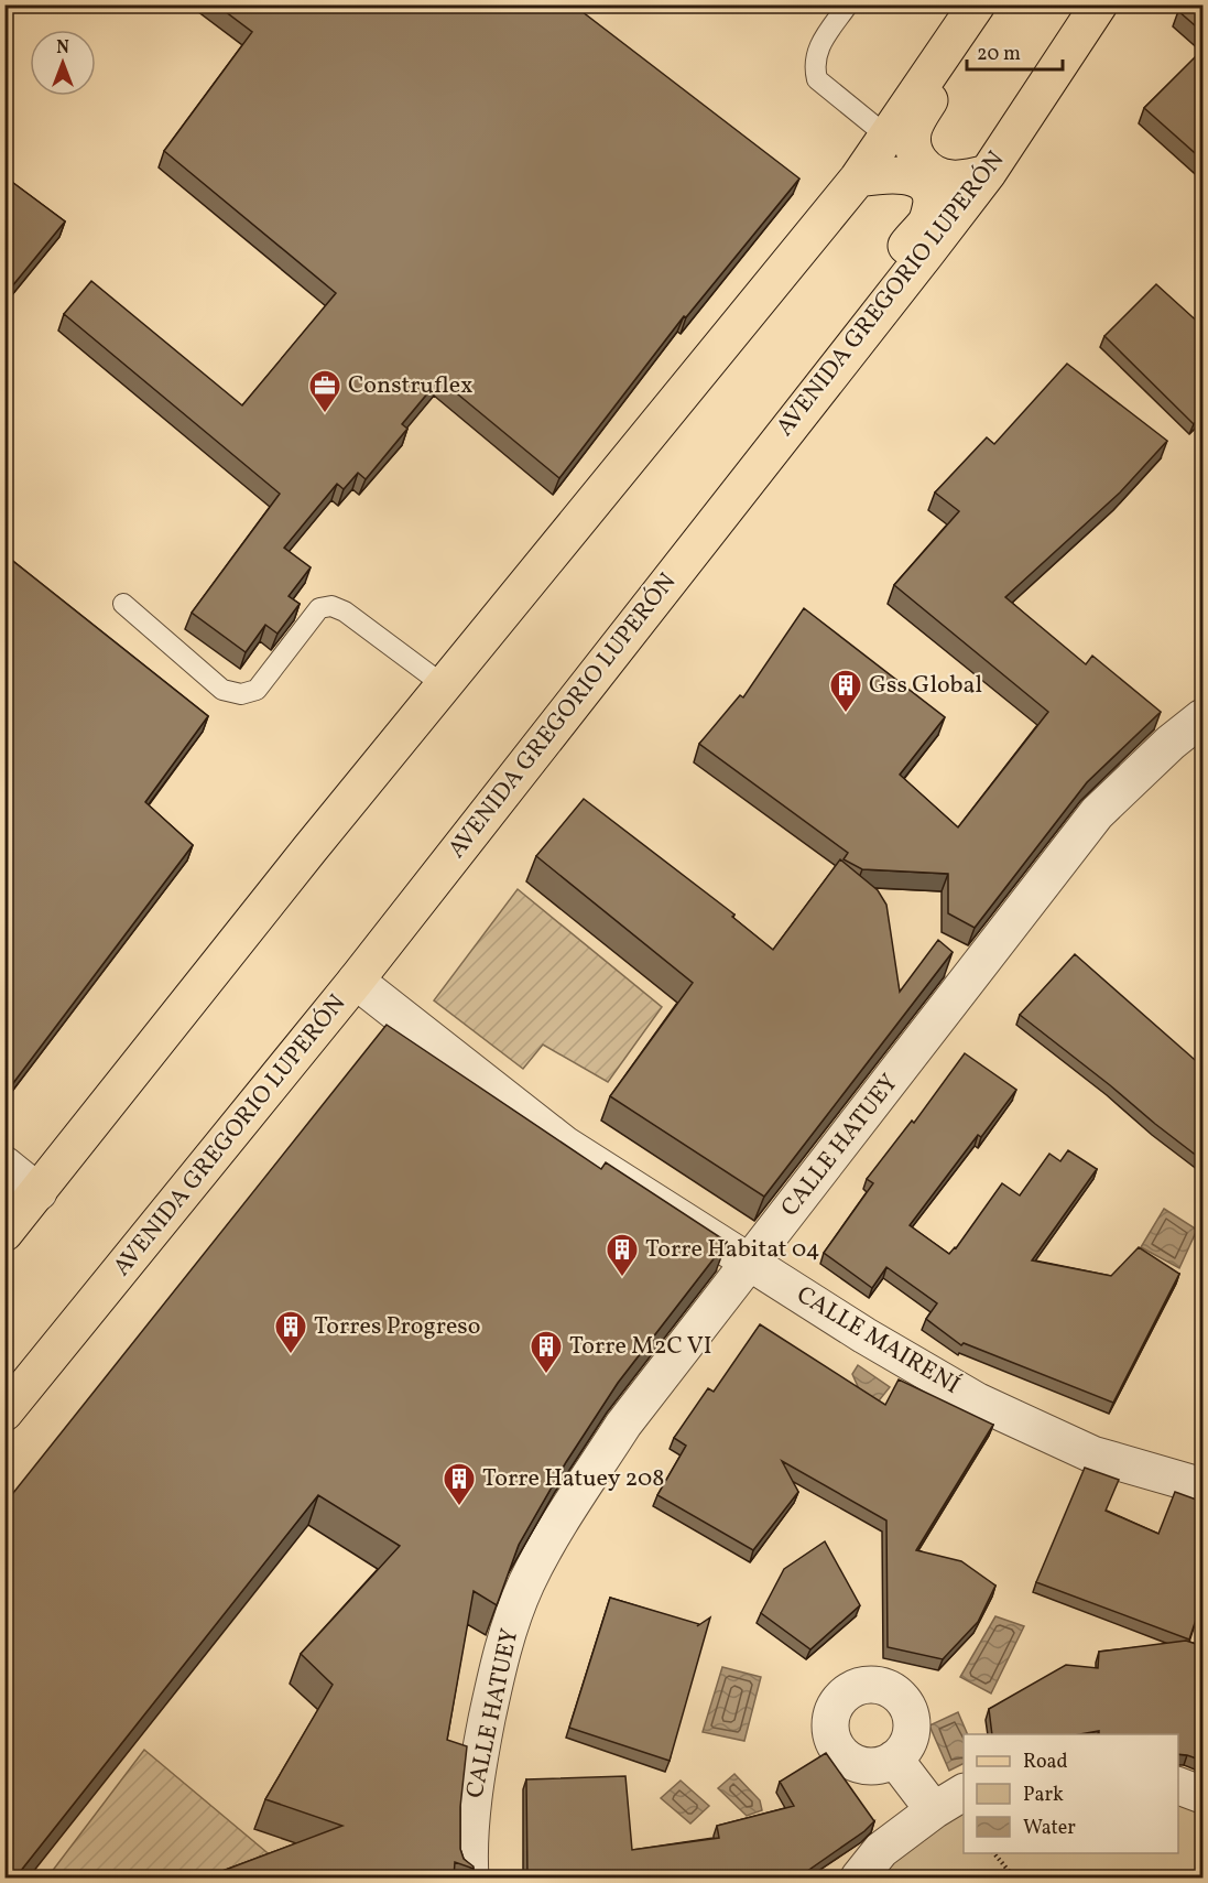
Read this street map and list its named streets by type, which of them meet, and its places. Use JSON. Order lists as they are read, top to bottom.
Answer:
{
  "streets": {
    "main road": ["AVENIDA GREGORIO LUPERÓN"],
    "street": ["CALLE HATUEY", "CALLE MAIRENÍ"]
  },
  "crossings": [
    ["AVENIDA GREGORIO LUPERÓN", "CALLE MAIRENÍ"],
    ["CALLE HATUEY", "CALLE MAIRENÍ"]
  ],
  "places": {
    "office": ["Construflex"],
    "building": [
      "Gss Global",
      "Torre Habitat 04",
      "Torres Progreso",
      "Torre M2C VI",
      "Torre Hatuey 208"
    ]
  },
  "legend": ["Road", "Park", "Water"],
  "scale_bar": "20 m",
  "north": "top"
}
